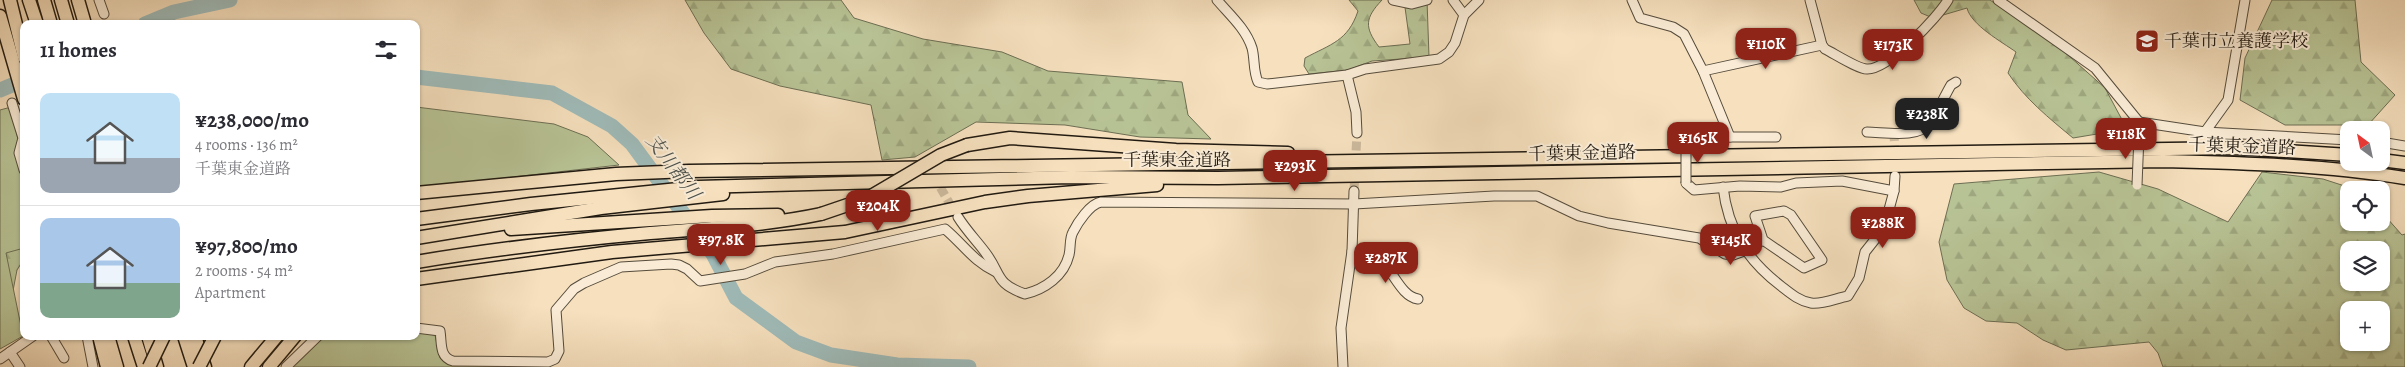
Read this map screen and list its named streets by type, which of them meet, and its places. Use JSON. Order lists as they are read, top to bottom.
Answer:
{
  "streets": {
    "highway": ["千葉東金道路"]
  },
  "water": ["支川都川"],
  "places": {
    "school or university": ["千葉市立養護学校"]
  },
  "north": "top left",
  "page": {
    "heading": "11 homes",
    "price": [
      "¥110K",
      "¥173K",
      "¥238K",
      "¥118K",
      "¥165K",
      "¥293K",
      "¥204K",
      "¥288K",
      "¥97.8K",
      "¥145K",
      "¥287K"
    ],
    "list": [
      {
        "name": "¥238,000/mo",
        "note": "4 rooms · 136 m² · 千葉東金道路"
      },
      {
        "name": "¥97,800/mo",
        "note": "2 rooms · 54 m² · Apartment"
      }
    ],
    "map_buttons": "+"
  }
}
